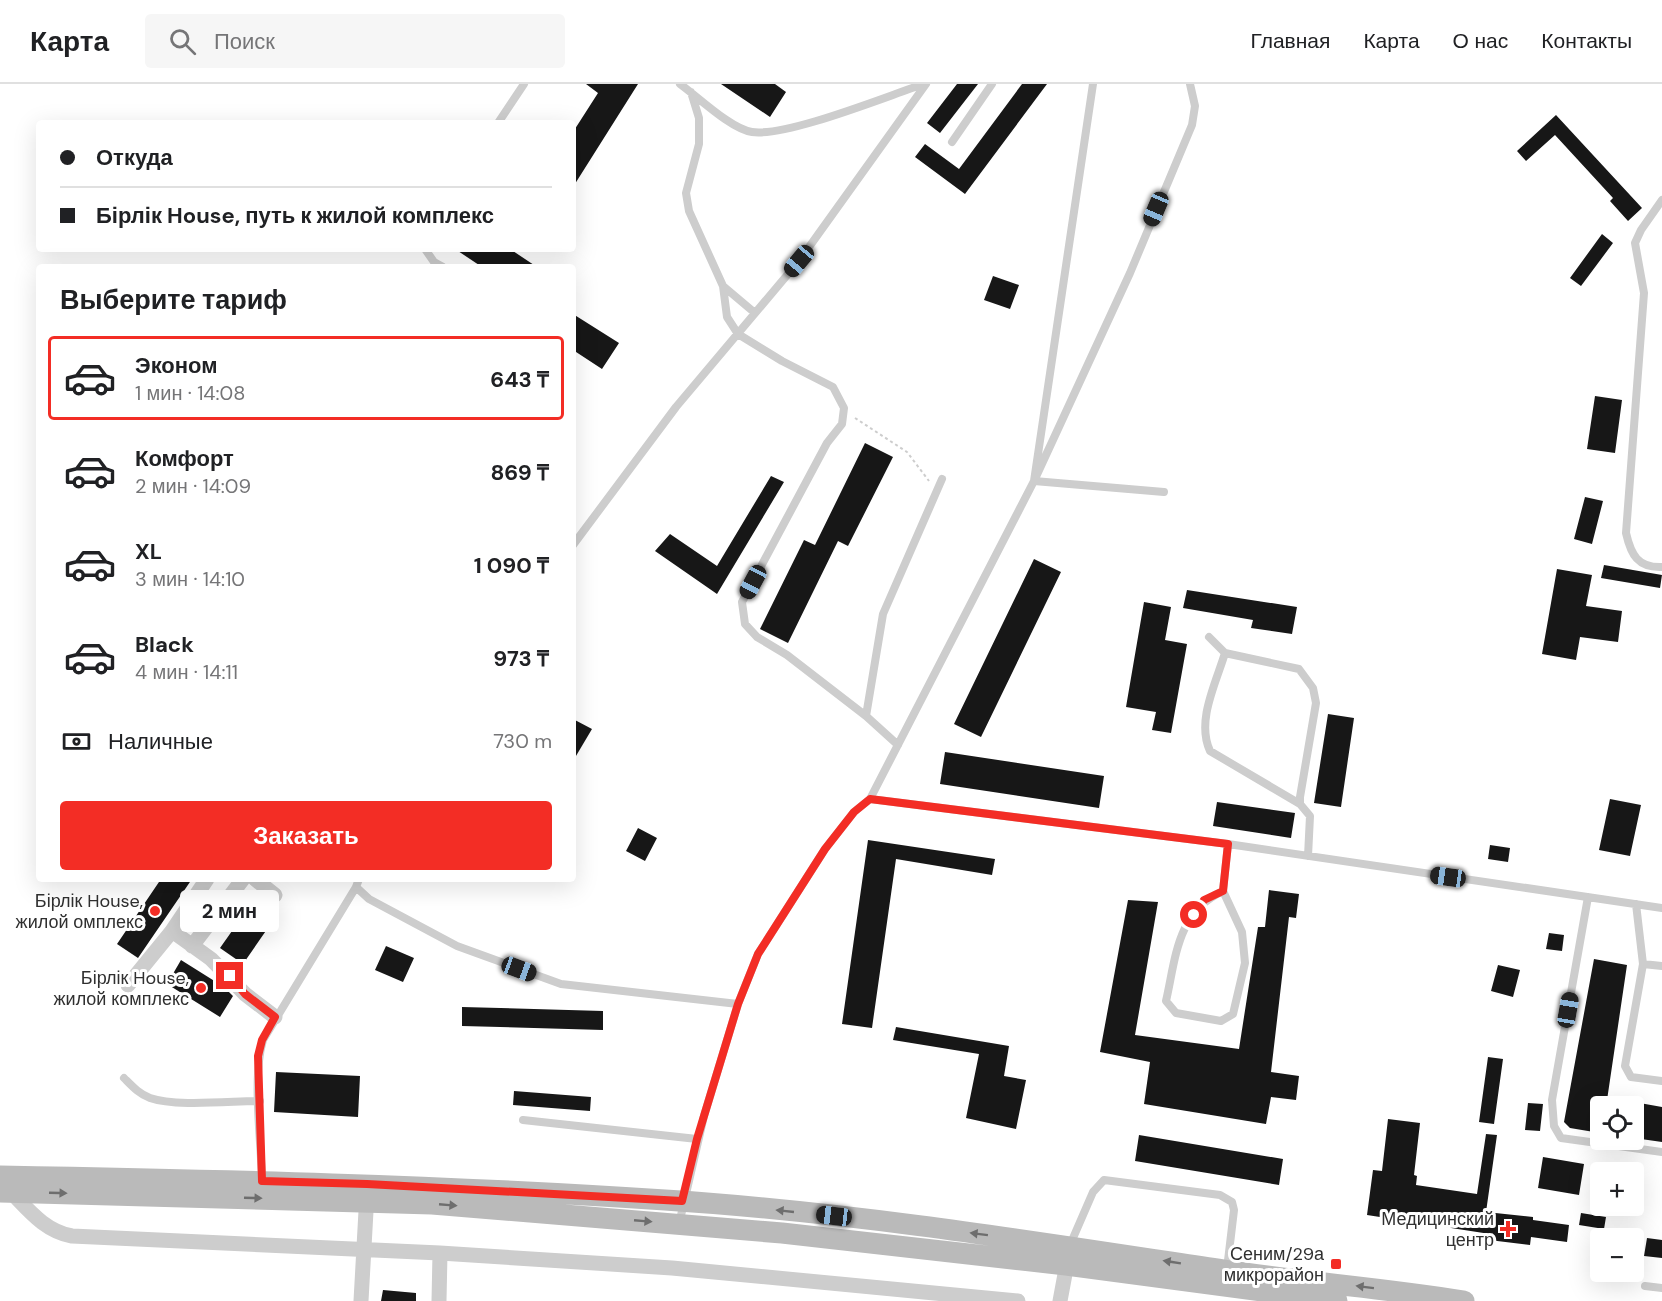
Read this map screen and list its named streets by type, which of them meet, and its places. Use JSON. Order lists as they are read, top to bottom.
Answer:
{
  "places": {
    "other": ["Бірлік House, жилой омплекс", "Бірлік House, жилой комплекс"],
    "health": ["Медицинский центр"],
    "transit": ["Сеним/29а микрорайон"]
  },
  "page": {
    "header": "Карта",
    "search": "Поиск",
    "nav": [
      "Главная",
      "Карта",
      "О нас",
      "Контакты"
    ],
    "banner": ["Откуда", "Бірлік House, путь к жилой комплекс"],
    "heading": "Выберите тариф",
    "list": [
      {
        "name": "Эконом",
        "note": "1 мин · 14:08",
        "value": "643 ₸"
      },
      {
        "name": "Комфорт",
        "note": "2 мин · 14:09",
        "value": "869 ₸"
      },
      {
        "name": "XL",
        "note": "3 мин · 14:10",
        "value": "1 090 ₸"
      },
      {
        "name": "Black",
        "note": "4 мин · 14:11",
        "value": "973 ₸"
      }
    ],
    "pay": ["Наличные", "730 m"],
    "buttons": "Заказать",
    "bubble": "2 мин",
    "map_buttons": ["+", "−"]
  }
}
